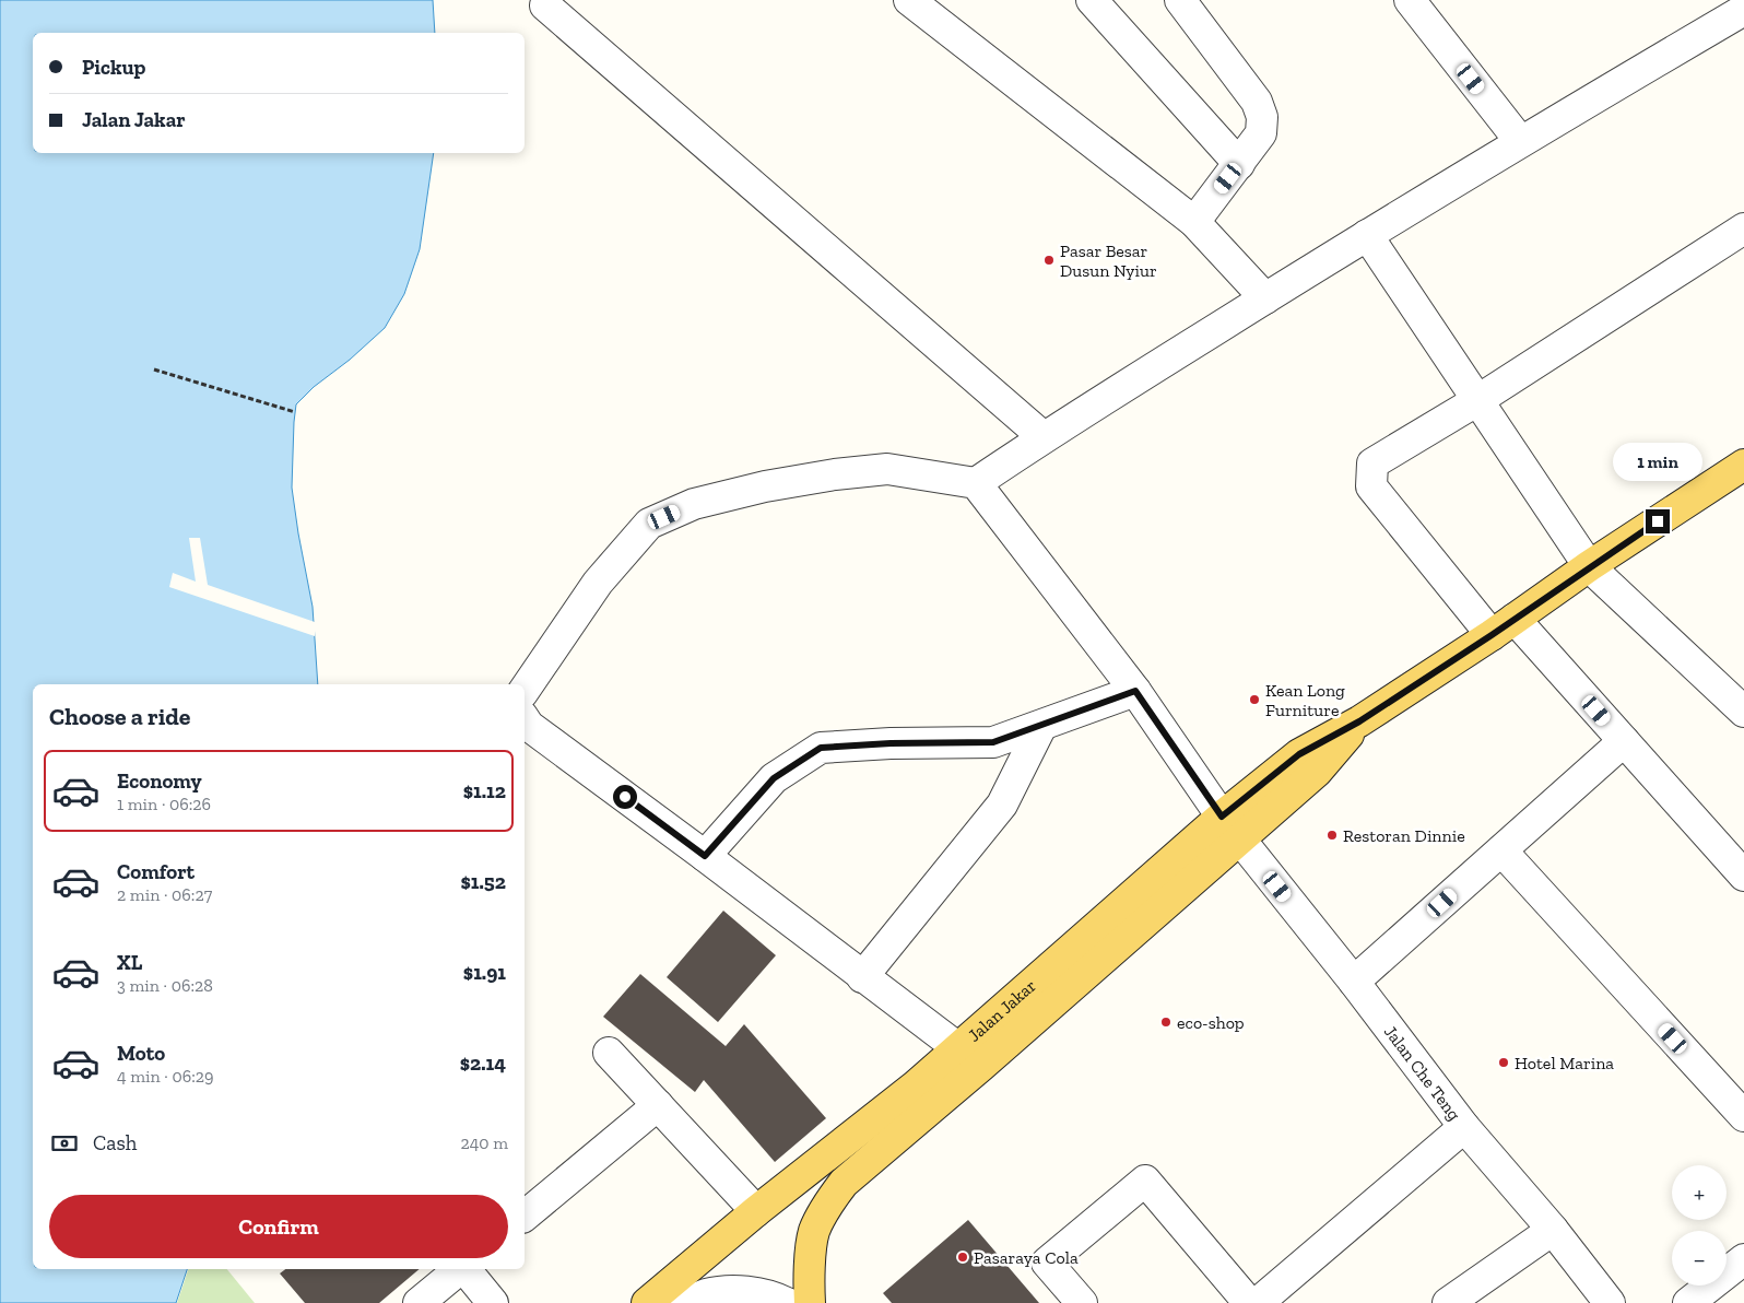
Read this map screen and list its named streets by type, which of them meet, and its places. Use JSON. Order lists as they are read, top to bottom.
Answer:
{
  "streets": {
    "main road": ["Jalan Jakar"],
    "street": ["Jalan Che Teng"]
  },
  "crossings": [
    ["Jalan Jakar", "Jalan Che Teng"]
  ],
  "places": [
    "Pasar Besar Dusun Nyiur",
    "Kean Long Furniture",
    "Restoran Dinnie",
    "eco-shop",
    "Hotel Marina",
    "Pasaraya Cola"
  ],
  "page": {
    "banner": ["Pickup", "Jalan Jakar"],
    "bubble": "1 min",
    "heading": "Choose a ride",
    "list": [
      {
        "name": "Economy",
        "note": "1 min · 06:26",
        "value": "$1.12"
      },
      {
        "name": "Comfort",
        "note": "2 min · 06:27",
        "value": "$1.52"
      },
      {
        "name": "XL",
        "note": "3 min · 06:28",
        "value": "$1.91"
      },
      {
        "name": "Moto",
        "note": "4 min · 06:29",
        "value": "$2.14"
      }
    ],
    "pay": ["Cash", "240 m"],
    "map_buttons": ["+", "−"],
    "buttons": "Confirm"
  }
}
